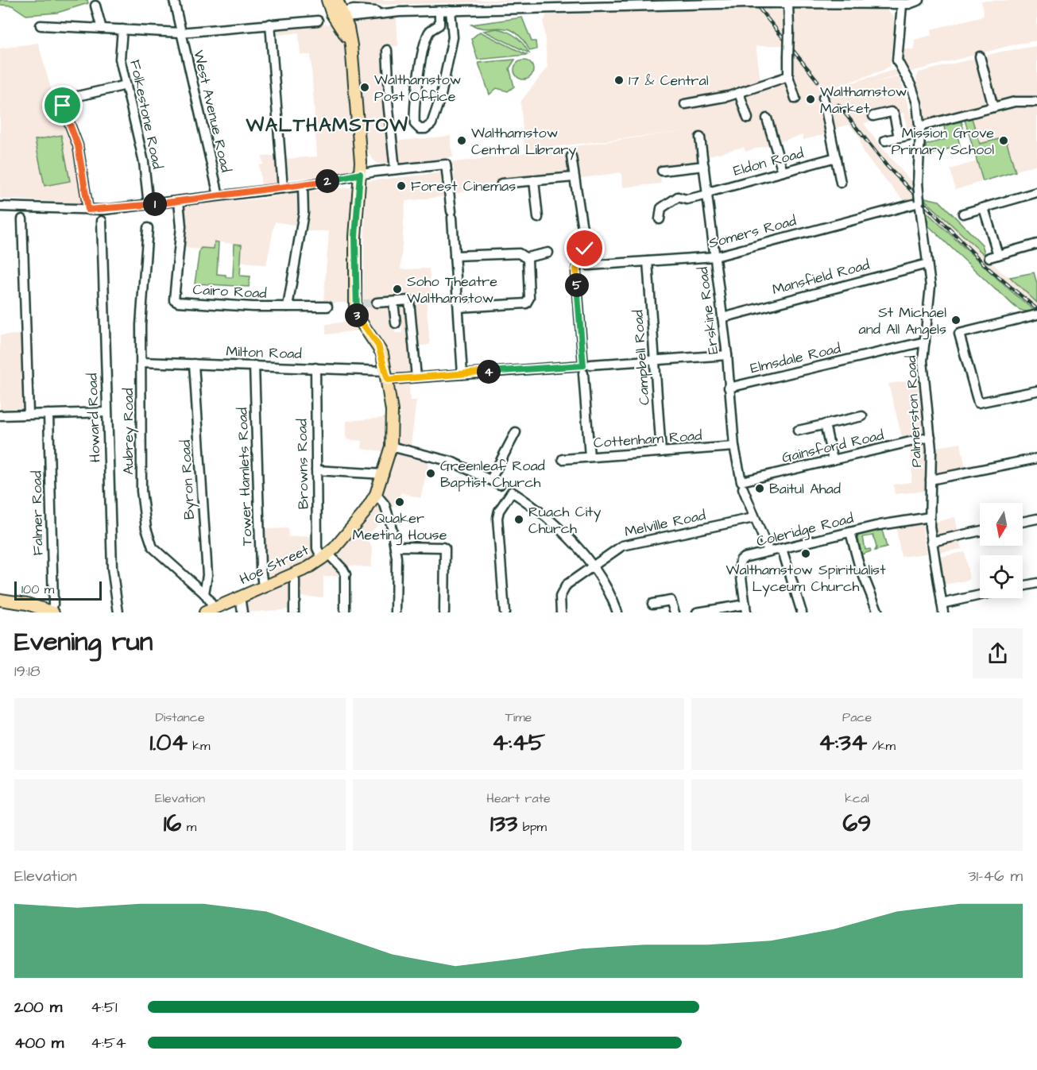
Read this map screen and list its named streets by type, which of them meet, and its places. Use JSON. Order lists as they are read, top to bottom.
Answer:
{
  "streets": {
    "main road": ["Hoe Street"],
    "street": [
      "West Avenue Road",
      "Folkestone Road",
      "Eldon Road",
      "Somers Road",
      "Mansfield Road",
      "Cairo Road",
      "Erskine Road",
      "Milton Road",
      "Campbell Road",
      "Elmsdale Road",
      "Palmerston Road",
      "Howard Road",
      "Aubrey Road",
      "Cottenham Road",
      "Gainsford Road",
      "Browns Road",
      "Tower Hamlets Road",
      "Byron Road",
      "Falmer Road",
      "Melville Road",
      "Coleridge Road"
    ]
  },
  "crossings": [
    ["Eldon Road", "Erskine Road"],
    ["Somers Road", "Erskine Road"],
    ["Somers Road", "Campbell Road"],
    ["Somers Road", "Palmerston Road"],
    ["Mansfield Road", "Erskine Road"],
    ["Mansfield Road", "Palmerston Road"],
    ["Erskine Road", "Milton Road"],
    ["Erskine Road", "Elmsdale Road"],
    ["Erskine Road", "Cottenham Road"],
    ["Erskine Road", "Gainsford Road"],
    ["Erskine Road", "Melville Road"],
    ["Erskine Road", "Coleridge Road"],
    ["Milton Road", "Campbell Road"],
    ["Milton Road", "Aubrey Road"],
    ["Milton Road", "Browns Road"],
    ["Milton Road", "Tower Hamlets Road"],
    ["Milton Road", "Byron Road"],
    ["Milton Road", "Hoe Street"],
    ["Campbell Road", "Cottenham Road"],
    ["Elmsdale Road", "Palmerston Road"],
    ["Palmerston Road", "Gainsford Road"],
    ["Palmerston Road", "Coleridge Road"],
    ["Aubrey Road", "Byron Road"],
    ["Aubrey Road", "Hoe Street"],
    ["Browns Road", "Hoe Street"],
    ["Tower Hamlets Road", "Hoe Street"]
  ],
  "districts": ["WALTHAMSTOW"],
  "places": [
    "17 & Central",
    "Walthamstow Post Office",
    "Walthamstow Market",
    "Walthamstow Central Library",
    "Mission Grove Primary School",
    "Forest Cinemas",
    "Soho Theatre Walthamstow",
    "St Michael and All Angels",
    "Greenleaf Road Baptist Church",
    "Baitul Ahad",
    "Quaker Meeting House",
    "Ruach City Church",
    "Walthamstow Spiritualist Lyceum Church"
  ],
  "scale_bar": "100 m",
  "north": "bottom",
  "page": {
    "pins": [
      "2",
      "1",
      "5",
      "3",
      "4"
    ],
    "scale": "100 m",
    "heading": ["Evening run", "19:18"],
    "stats": [
      ["Distance", "1.04 km"],
      ["Time", "4:45"],
      ["Pace", "4:34 /km"],
      ["Elevation", "16 m"],
      ["Heart rate", "133 bpm"],
      ["kcal", "69"]
    ],
    "chart": ["Elevation", "31–46 m"],
    "list": [
      {
        "name": "200 m",
        "note": "4:51"
      },
      {
        "name": "400 m",
        "note": "4:54"
      }
    ]
  }
}
